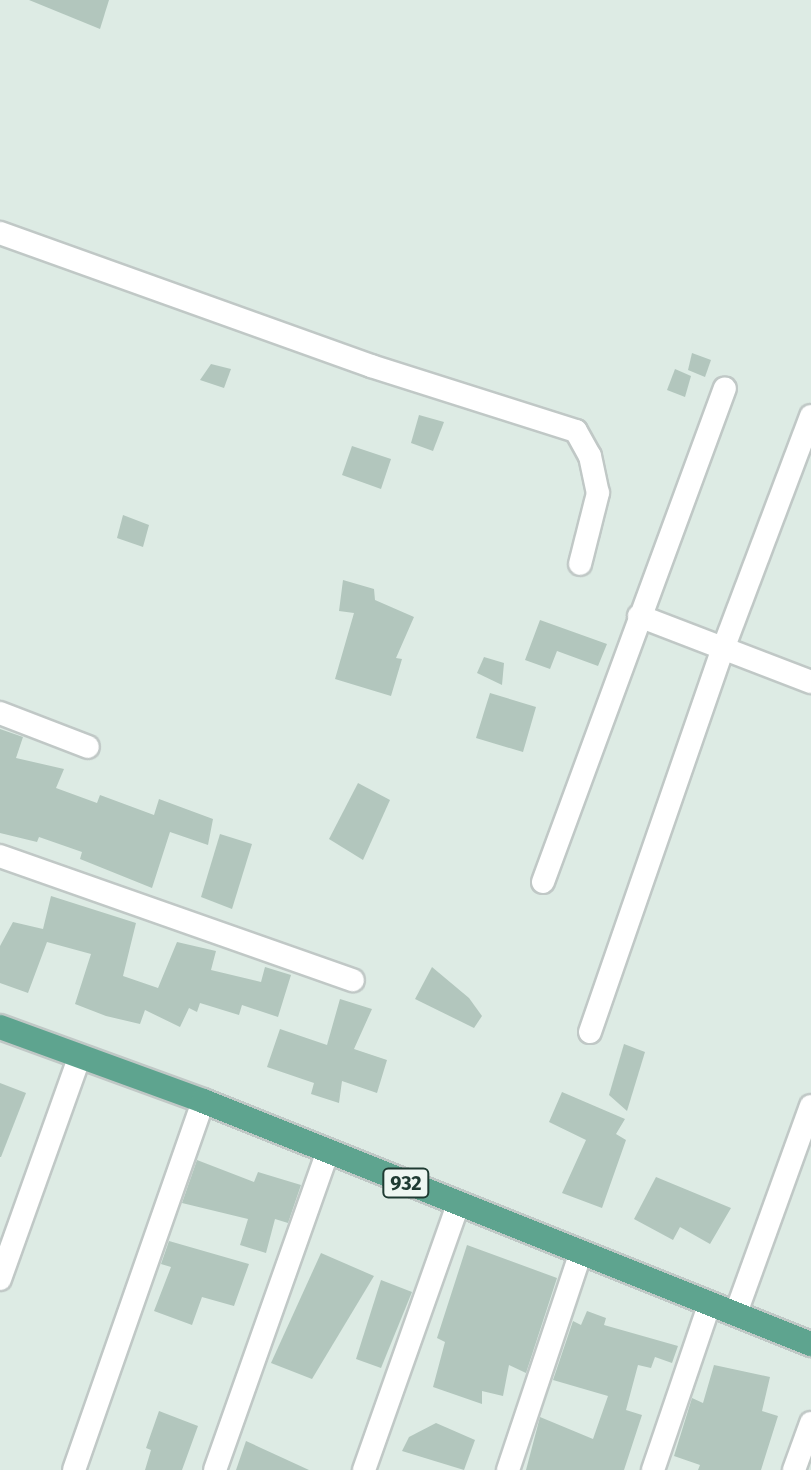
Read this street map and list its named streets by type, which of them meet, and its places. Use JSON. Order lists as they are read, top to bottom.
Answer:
{
  "streets": {
    "main road": ["932"]
  }
}
